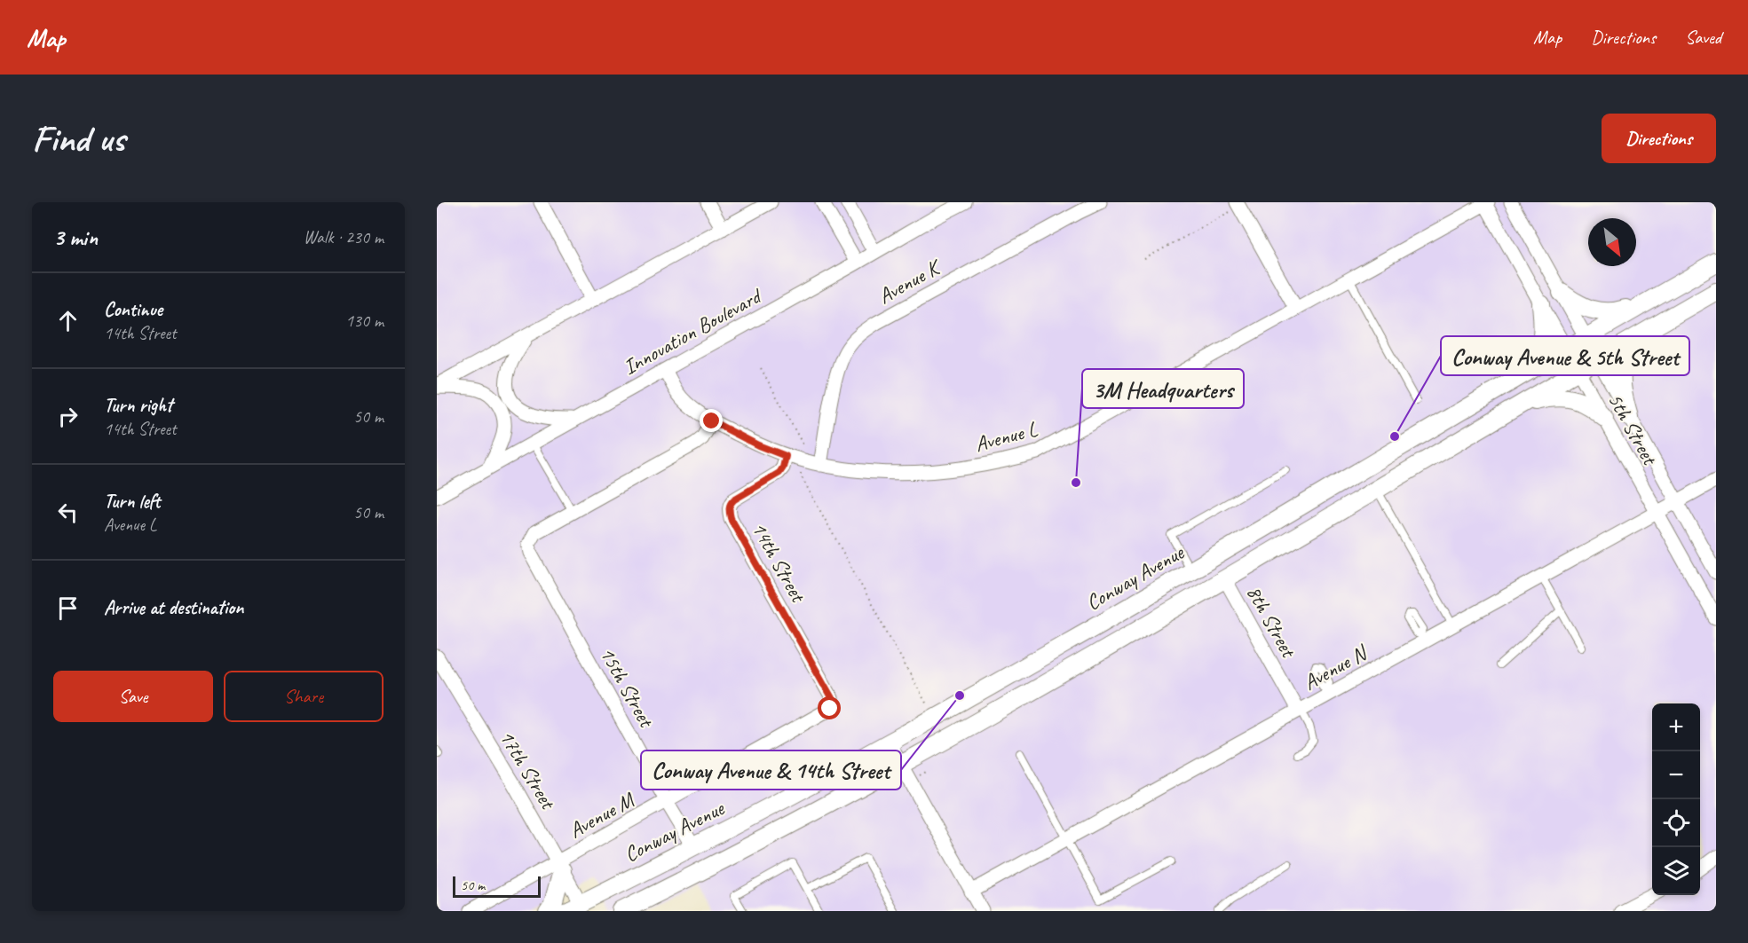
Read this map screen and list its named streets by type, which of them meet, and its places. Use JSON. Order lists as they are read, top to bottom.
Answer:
{
  "streets": {
    "street": [
      "Avenue K",
      "Innovation Boulevard",
      "5th Street",
      "Avenue L",
      "14th Street",
      "Conway Avenue",
      "8th Street",
      "Avenue N",
      "15th Street",
      "17th Street",
      "Avenue M"
    ]
  },
  "crossings": [
    ["Avenue K", "Avenue L"],
    ["Innovation Boulevard", "Avenue L"],
    ["5th Street", "Avenue L"],
    ["5th Street", "Conway Avenue"],
    ["5th Street", "Avenue N"],
    ["Avenue L", "14th Street"],
    ["14th Street", "Avenue M"],
    ["Conway Avenue", "15th Street"],
    ["Conway Avenue", "17th Street"],
    ["8th Street", "Avenue N"],
    ["15th Street", "Avenue M"],
    ["17th Street", "Avenue M"]
  ],
  "places": ["Conway Avenue & 5th Street", "3M Headquarters", "Conway Avenue & 14th Street"],
  "scale_bar": "50 m",
  "north": "bottom right",
  "page": {
    "header": "Map",
    "nav": ["Map", "Directions", "Saved"],
    "buttons": [
      "Directions",
      ["Save", "Share"]
    ],
    "title": "Find us",
    "heading": ["3 min", "Walk · 230 m"],
    "list": [
      ["Continue", "14th Street", "130 m"],
      ["Turn right", "14th Street", "50 m"],
      ["Turn left", "Avenue L", "50 m"],
      "Arrive at destination"
    ],
    "map_buttons": ["+", "−"],
    "scale": "50 m"
  }
}
